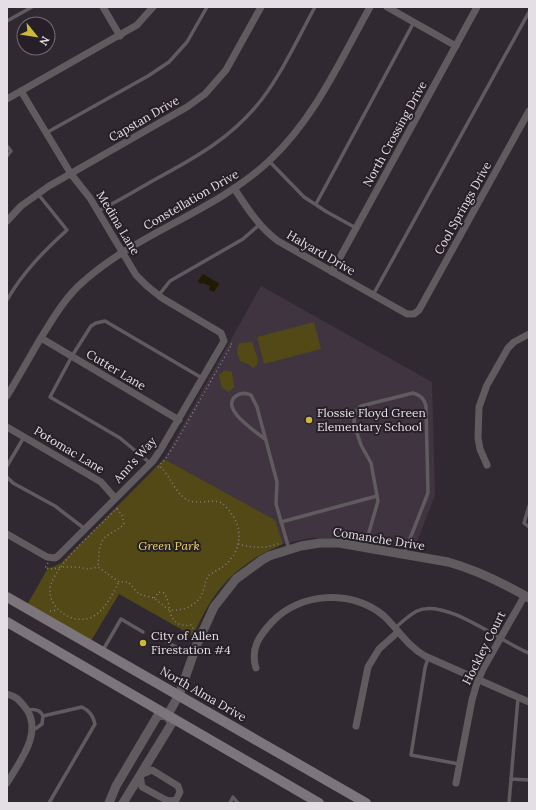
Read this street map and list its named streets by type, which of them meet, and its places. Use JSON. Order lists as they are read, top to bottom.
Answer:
{
  "streets": {
    "main road": ["North Alma Drive"],
    "street": [
      "Capstan Drive",
      "North Crossing Drive",
      "Constellation Drive",
      "Cool Springs Drive",
      "Medina Lane",
      "Halyard Drive",
      "Cutter Lane",
      "Potomac Lane",
      "Ann's Way",
      "Comanche Drive",
      "Hockley Court"
    ]
  },
  "crossings": [
    ["Capstan Drive", "Medina Lane"],
    ["North Crossing Drive", "Halyard Drive"],
    ["Constellation Drive", "Medina Lane"],
    ["Constellation Drive", "Halyard Drive"],
    ["Constellation Drive", "Cutter Lane"],
    ["Cool Springs Drive", "Halyard Drive"],
    ["Medina Lane", "Ann's Way"],
    ["Cutter Lane", "Ann's Way"],
    ["Potomac Lane", "Ann's Way"],
    ["Comanche Drive", "Hockley Court"],
    ["Comanche Drive", "North Alma Drive"]
  ],
  "parks": ["Green Park"],
  "places": ["Flossie Floyd Green Elementary School", "City of Allen Firestation #4"],
  "north": "bottom right"
}
